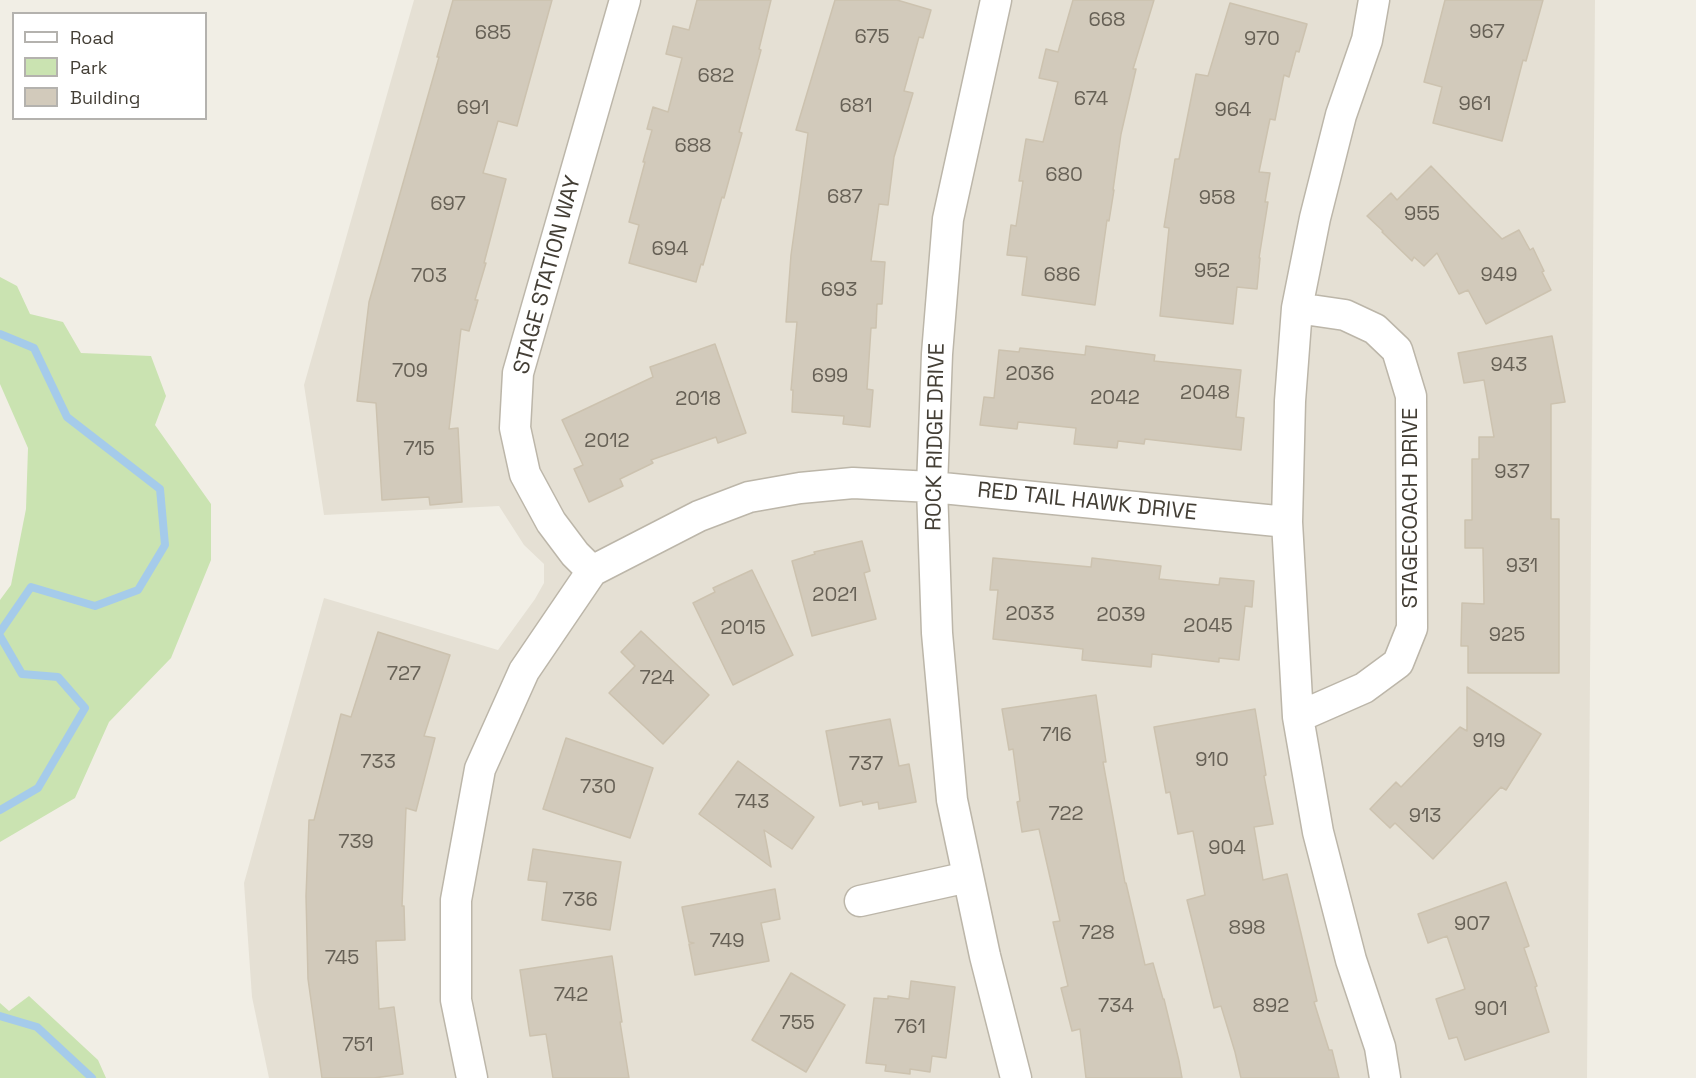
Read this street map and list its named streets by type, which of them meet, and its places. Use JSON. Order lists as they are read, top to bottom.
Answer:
{
  "streets": {
    "street": [
      "STAGE STATION WAY",
      "ROCK RIDGE DRIVE",
      "RED TAIL HAWK DRIVE",
      "STAGECOACH DRIVE"
    ]
  },
  "crossings": [
    ["STAGE STATION WAY", "RED TAIL HAWK DRIVE"],
    ["ROCK RIDGE DRIVE", "RED TAIL HAWK DRIVE"]
  ],
  "house_numbers": [
    "668",
    "967",
    "685",
    "675",
    "970",
    "682",
    "674",
    "961",
    "681",
    "691",
    "964",
    "688",
    "680",
    "687",
    "958",
    "697",
    "955",
    "694",
    "952",
    "686",
    "949",
    "703",
    "693",
    "943",
    "709",
    "2036",
    "699",
    "2048",
    "2042",
    "2018",
    "2012",
    "715",
    "937",
    "931",
    "2021",
    "2033",
    "2039",
    "2045",
    "2015",
    "925",
    "727",
    "724",
    "716",
    "919",
    "910",
    "733",
    "737",
    "730",
    "743",
    "722",
    "913",
    "739",
    "904",
    "736",
    "907",
    "898",
    "728",
    "749",
    "745",
    "742",
    "734",
    "892",
    "901",
    "755",
    "761",
    "751"
  ],
  "legend": ["Road", "Park", "Building"]
}
